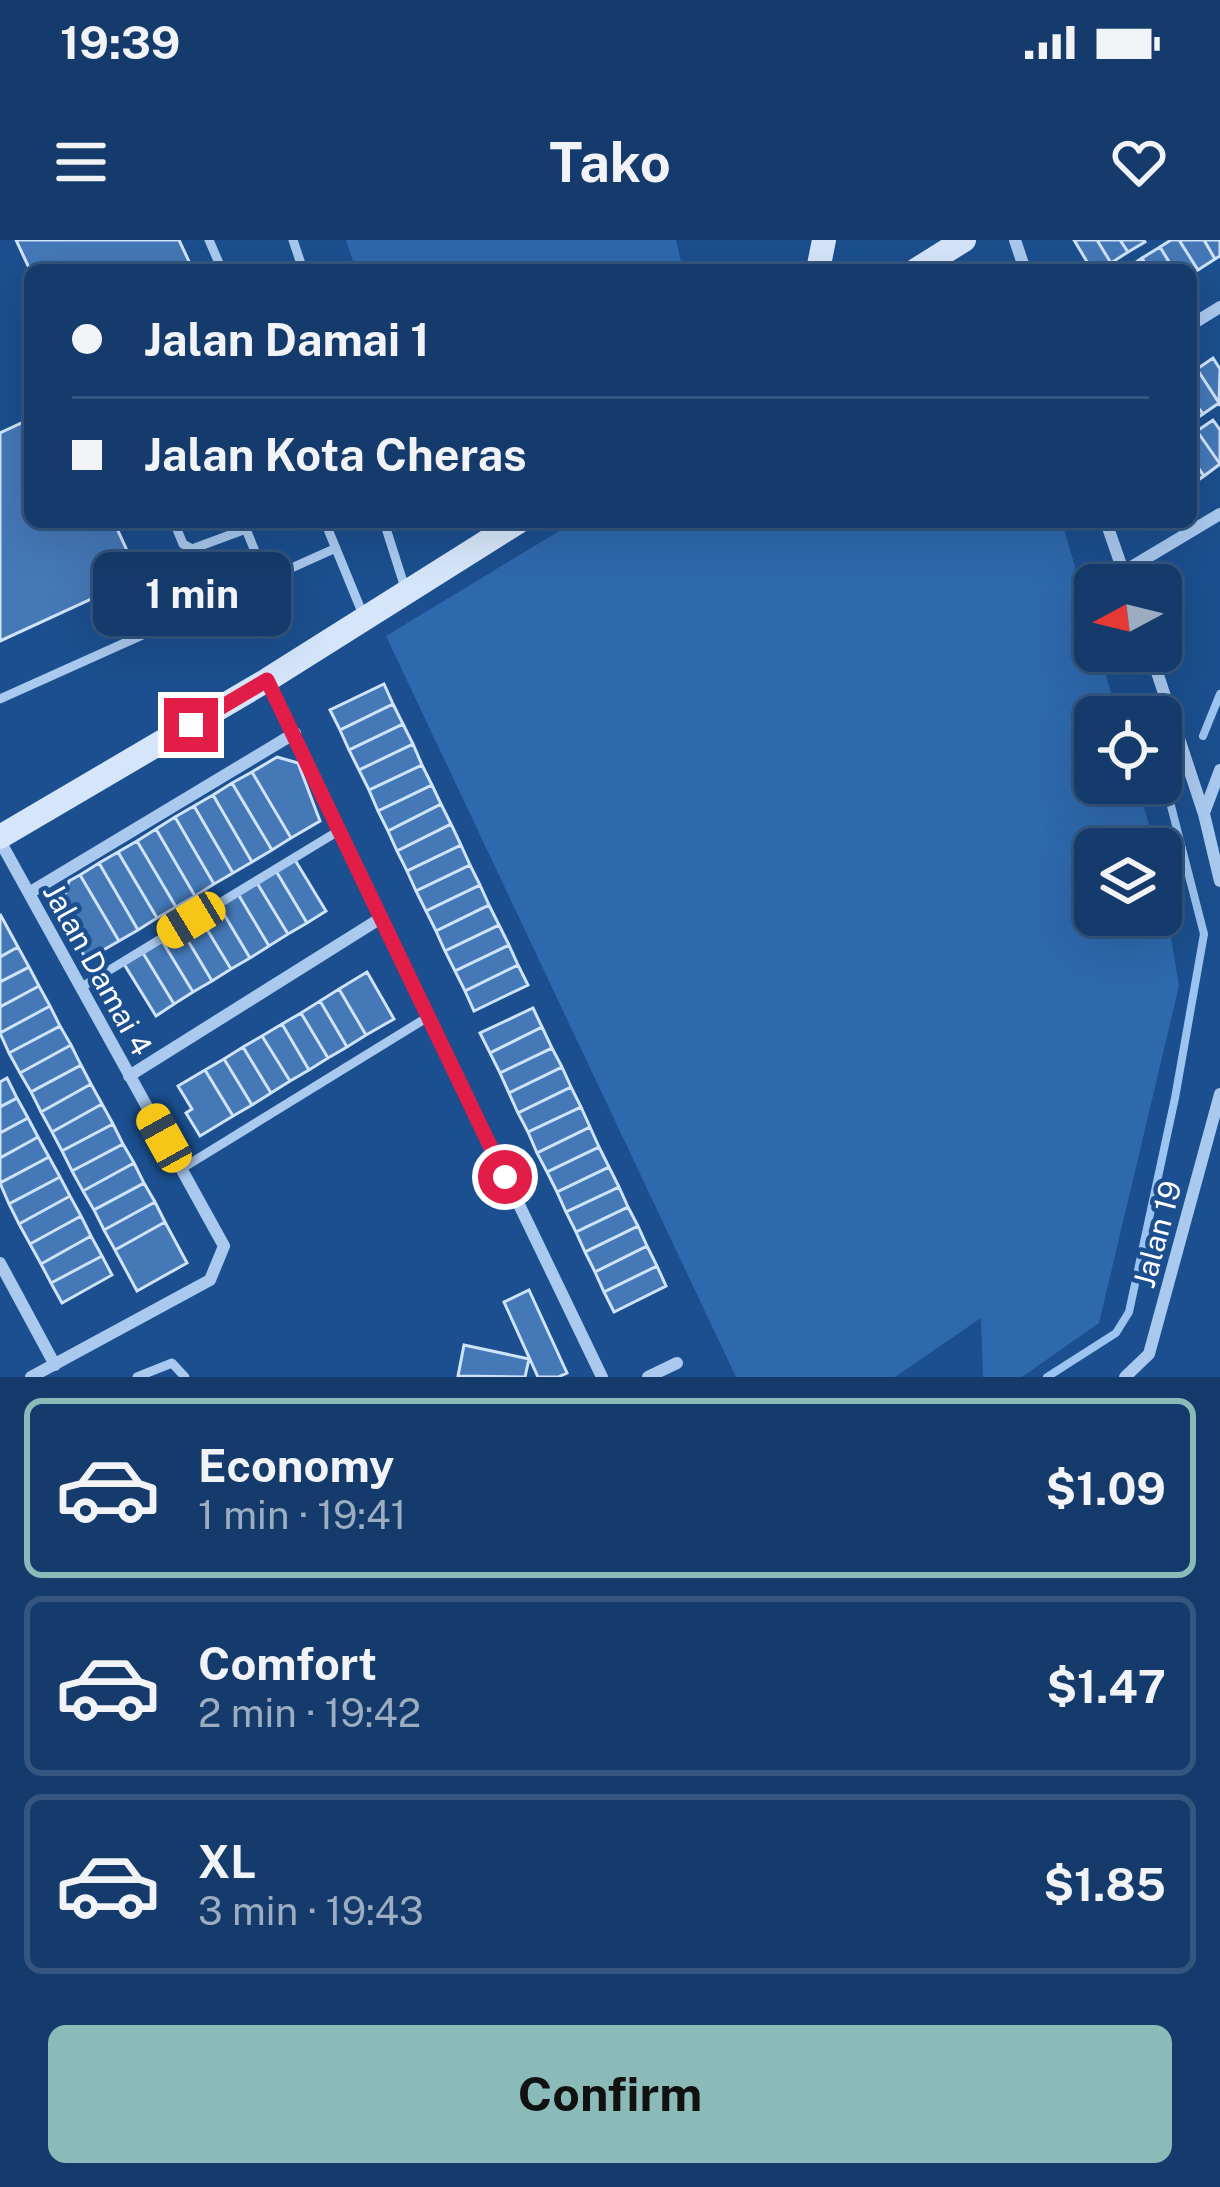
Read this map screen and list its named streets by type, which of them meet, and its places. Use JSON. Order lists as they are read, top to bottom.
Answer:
{
  "streets": {
    "street": ["Jalan Damai 4", "Jalan 19"]
  },
  "north": "left",
  "page": {
    "status": "19:39",
    "header": "Tako",
    "banner": ["Jalan Damai 1", "Jalan Kota Cheras"],
    "bubble": "1 min",
    "list": [
      {
        "name": "Economy",
        "note": "1 min · 19:41",
        "value": "$1.09"
      },
      {
        "name": "Comfort",
        "note": "2 min · 19:42",
        "value": "$1.47"
      },
      {
        "name": "XL",
        "note": "3 min · 19:43",
        "value": "$1.85"
      }
    ],
    "buttons": "Confirm"
  }
}
